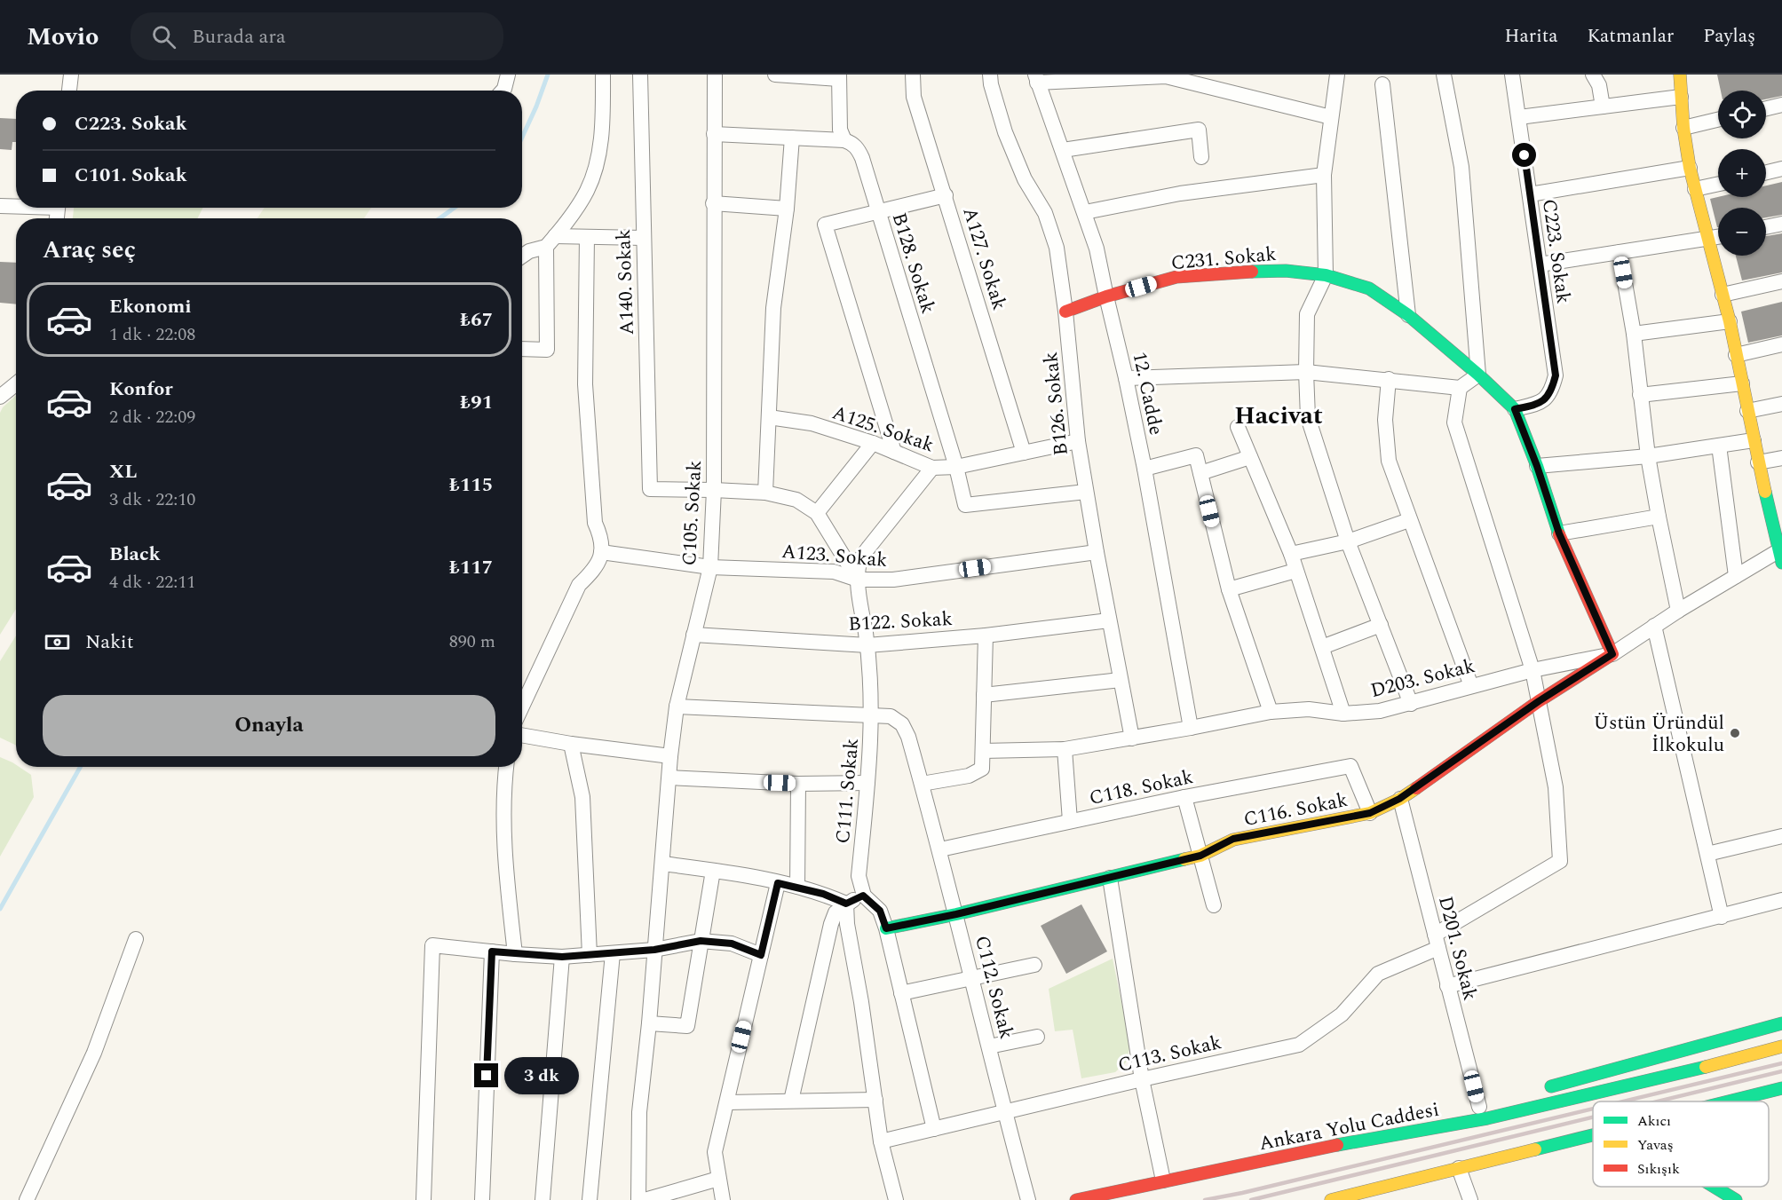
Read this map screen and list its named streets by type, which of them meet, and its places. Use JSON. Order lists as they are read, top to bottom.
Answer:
{
  "streets": {
    "main road": ["C231. Sokak", "C116. Sokak", "Ankara Yolu Caddesi"],
    "street": [
      "C223. Sokak",
      "A127. Sokak",
      "B128. Sokak",
      "A140. Sokak",
      "12. Cadde",
      "B126. Sokak",
      "A125. Sokak",
      "C105. Sokak",
      "A123. Sokak",
      "B122. Sokak",
      "D203. Sokak",
      "C118. Sokak",
      "C111. Sokak",
      "D201. Sokak",
      "C112. Sokak",
      "C113. Sokak"
    ]
  },
  "crossings": [
    ["C223. Sokak", "C231. Sokak"],
    ["C231. Sokak", "12. Cadde"],
    ["C231. Sokak", "B126. Sokak"],
    ["A127. Sokak", "A125. Sokak"],
    ["B128. Sokak", "B126. Sokak"],
    ["B128. Sokak", "A125. Sokak"],
    ["A140. Sokak", "C105. Sokak"],
    ["12. Cadde", "D203. Sokak"],
    ["B126. Sokak", "A125. Sokak"],
    ["B126. Sokak", "A123. Sokak"],
    ["B126. Sokak", "B122. Sokak"],
    ["B126. Sokak", "D203. Sokak"],
    ["A125. Sokak", "C111. Sokak"],
    ["C105. Sokak", "A123. Sokak"],
    ["C105. Sokak", "B122. Sokak"],
    ["C105. Sokak", "C112. Sokak"],
    ["A123. Sokak", "C111. Sokak"],
    ["B122. Sokak", "C111. Sokak"],
    ["D203. Sokak", "C116. Sokak"],
    ["C118. Sokak", "C116. Sokak"],
    ["C118. Sokak", "C112. Sokak"],
    ["C111. Sokak", "C112. Sokak"],
    ["C116. Sokak", "D201. Sokak"],
    ["C116. Sokak", "C112. Sokak"],
    ["C116. Sokak", "C113. Sokak"],
    ["D201. Sokak", "C113. Sokak"],
    ["C112. Sokak", "C113. Sokak"]
  ],
  "districts": ["Hacivat"],
  "places": ["Üstün Üründül İlkokulu"],
  "legend": ["Akıcı", "Yavaş", "Sıkışık"],
  "page": {
    "header": "Movio",
    "search": "Burada ara",
    "nav": ["Harita", "Katmanlar", "Paylaş"],
    "map_buttons": ["+", "−"],
    "banner": ["C223. Sokak", "C101. Sokak"],
    "heading": "Araç seç",
    "list": [
      {
        "name": "Ekonomi",
        "note": "1 dk · 22:08",
        "value": "₺67"
      },
      {
        "name": "Konfor",
        "note": "2 dk · 22:09",
        "value": "₺91"
      },
      {
        "name": "XL",
        "note": "3 dk · 22:10",
        "value": "₺115"
      },
      {
        "name": "Black",
        "note": "4 dk · 22:11",
        "value": "₺117"
      }
    ],
    "pay": ["Nakit", "890 m"],
    "buttons": "Onayla",
    "bubble": "3 dk"
  }
}
